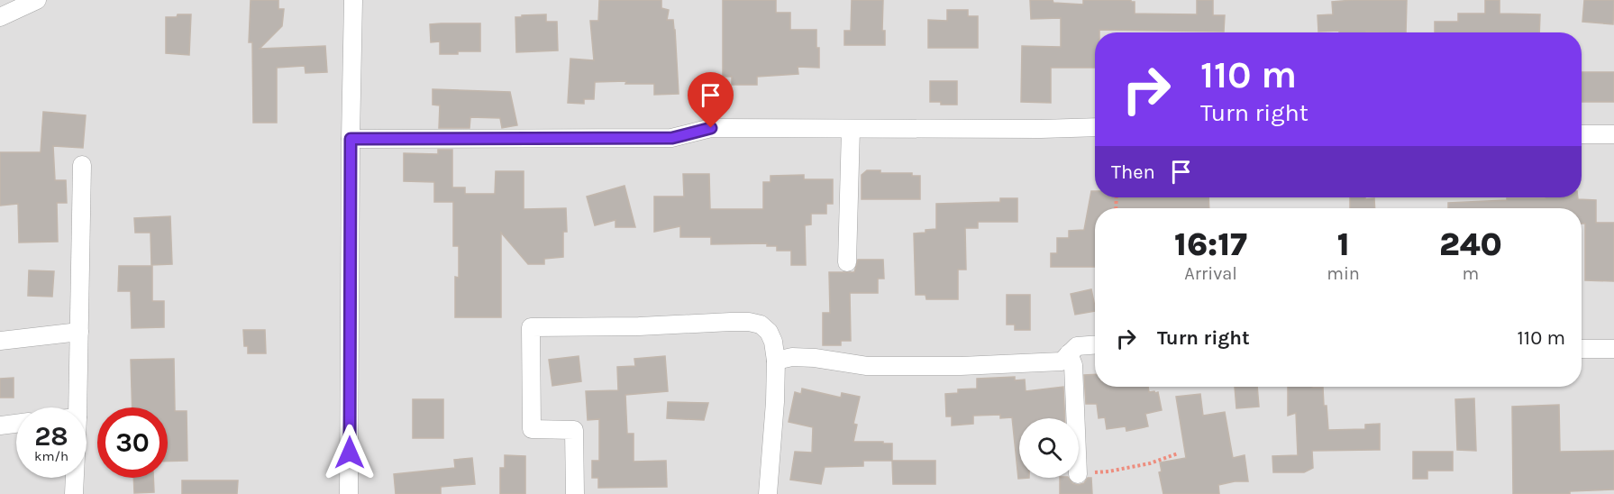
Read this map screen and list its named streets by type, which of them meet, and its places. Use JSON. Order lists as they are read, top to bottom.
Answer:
{
  "page": {
    "turn": ["110 m", "Turn right"],
    "then": "Then",
    "eta": [
      "16:17",
      "Arrival",
      "1",
      "min",
      "240",
      "m"
    ],
    "list": [
      {
        "name": "Turn right",
        "value": "110 m"
      }
    ],
    "speed": "28 km/h",
    "limit": "30"
  }
}
